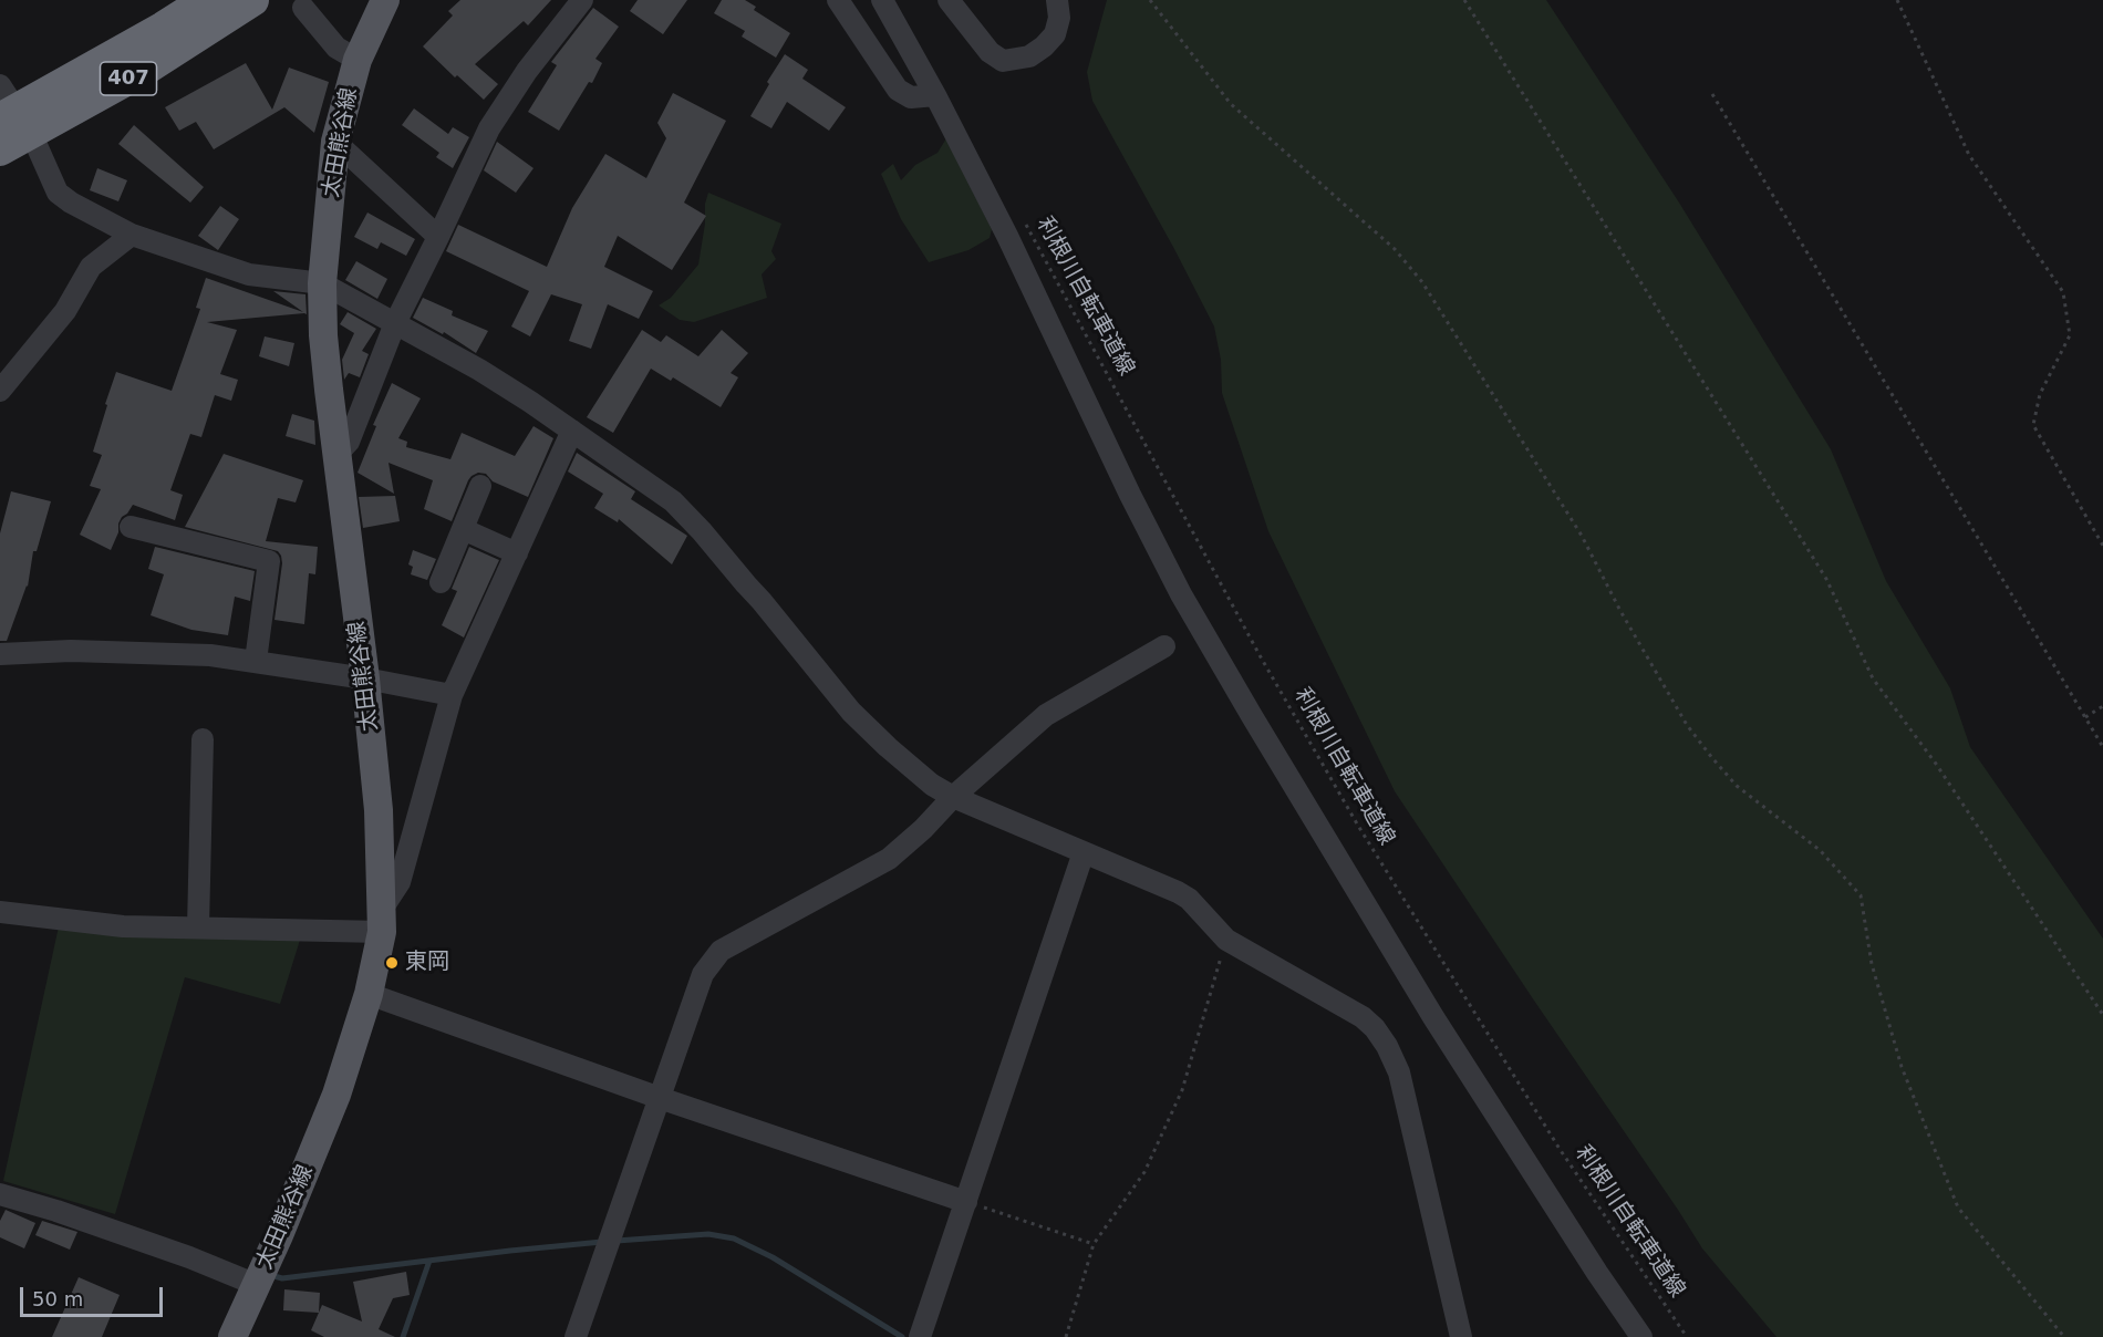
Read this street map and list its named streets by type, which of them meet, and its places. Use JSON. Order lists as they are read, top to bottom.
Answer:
{
  "streets": {
    "highway": ["407"],
    "main road": ["太田熊谷線"],
    "path": ["利根川自転車道線"]
  },
  "places": ["東岡"],
  "scale_bar": "50 m"
}
